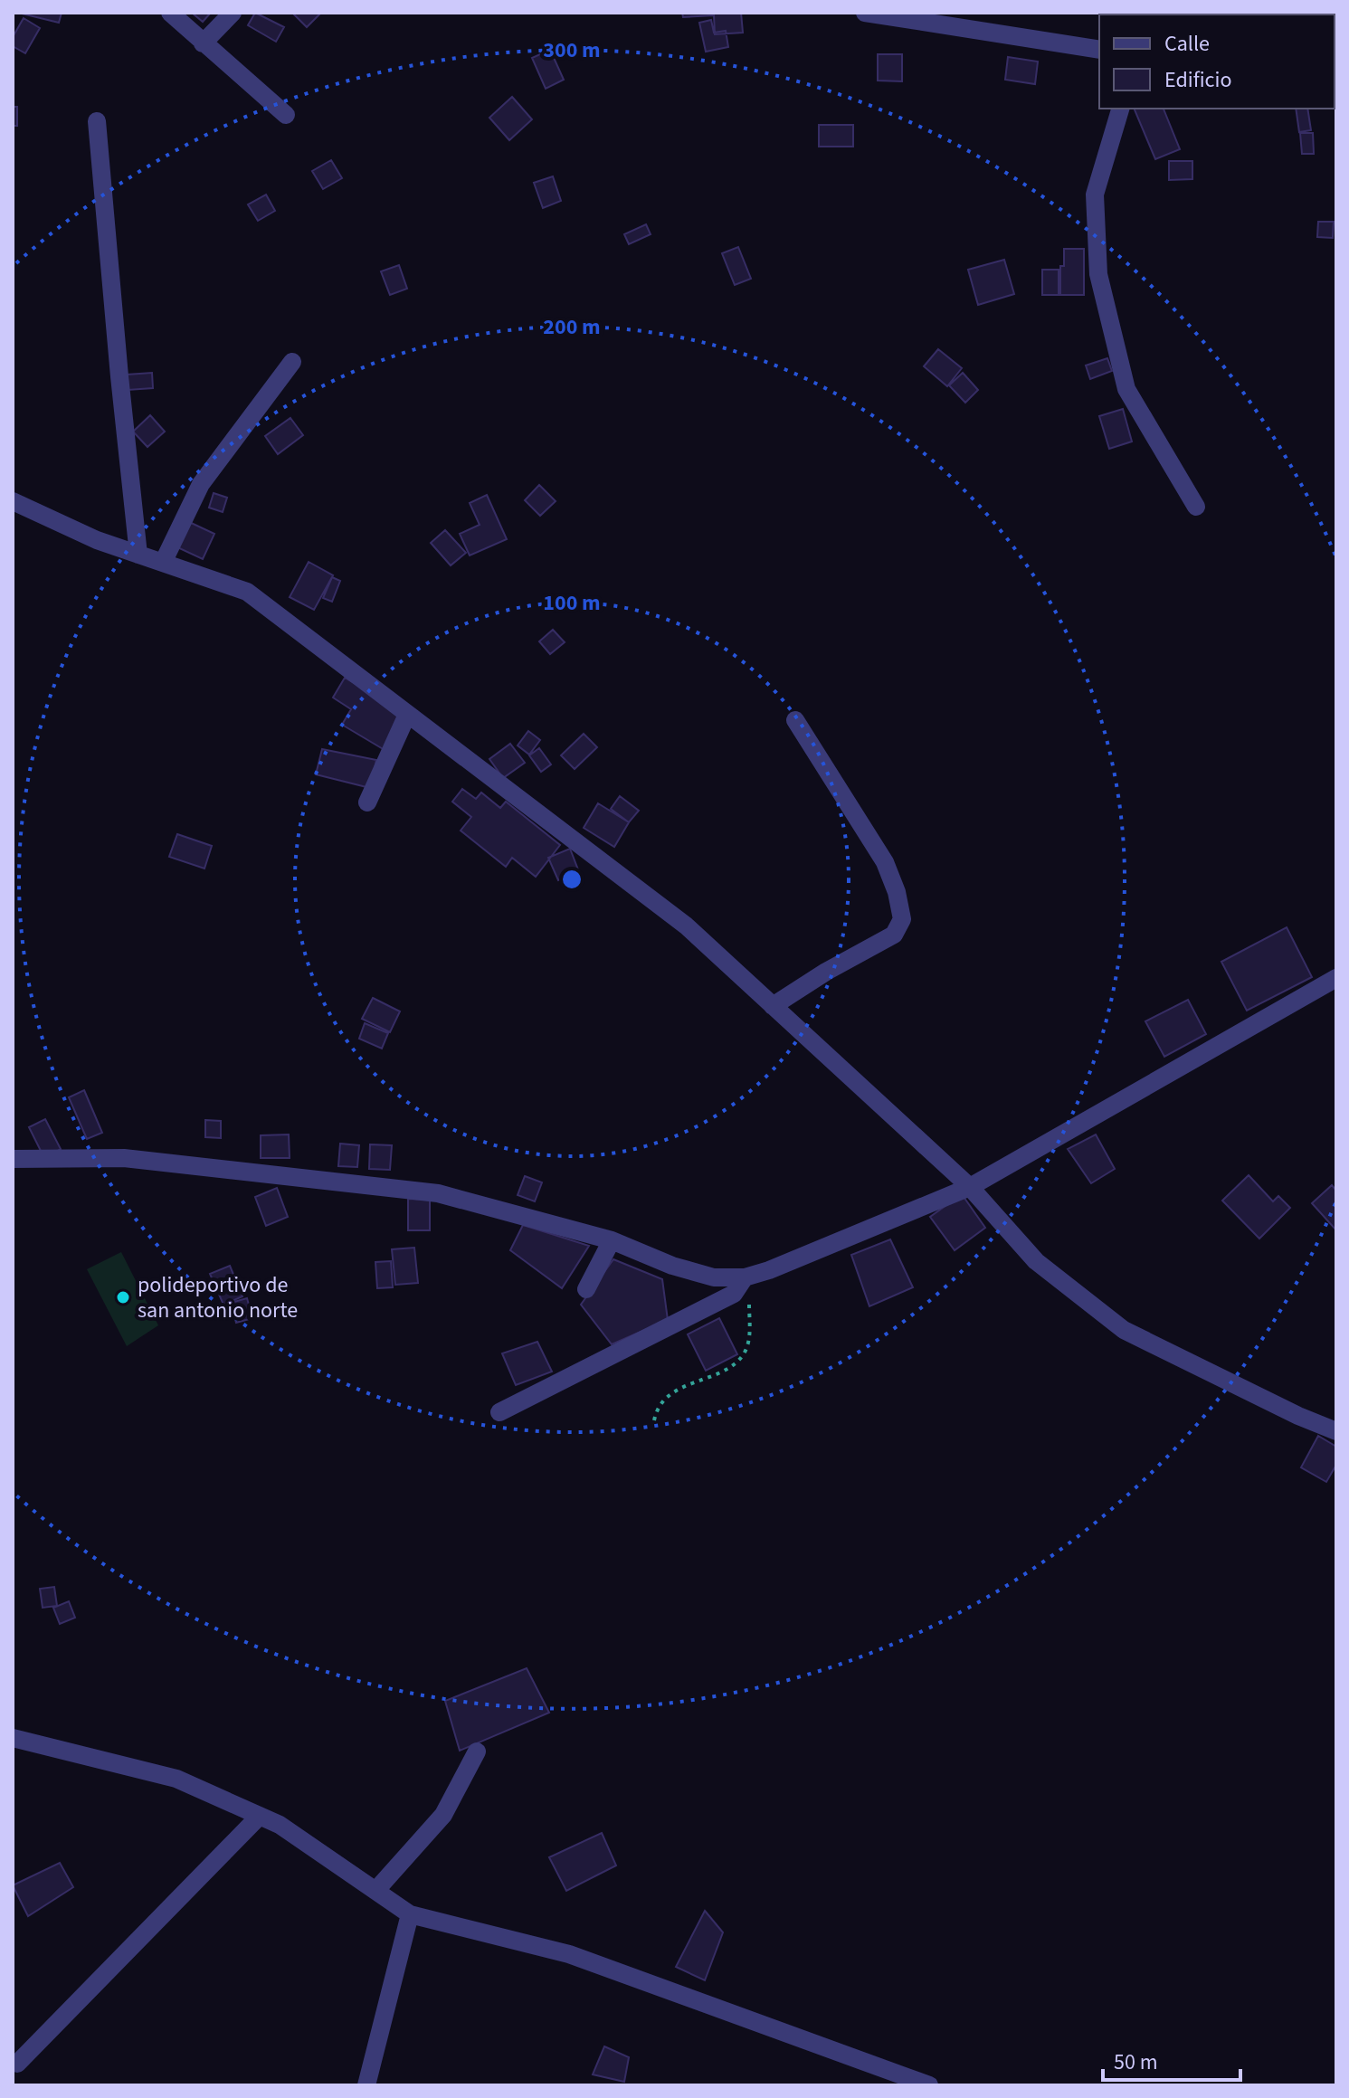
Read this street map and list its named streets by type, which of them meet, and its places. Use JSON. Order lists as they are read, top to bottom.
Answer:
{
  "places": ["polideportivo de san antonio norte"],
  "legend": ["Calle", "Edificio"],
  "scale_bar": "50 m",
  "rings": ["300 m", "200 m", "100 m"]
}
